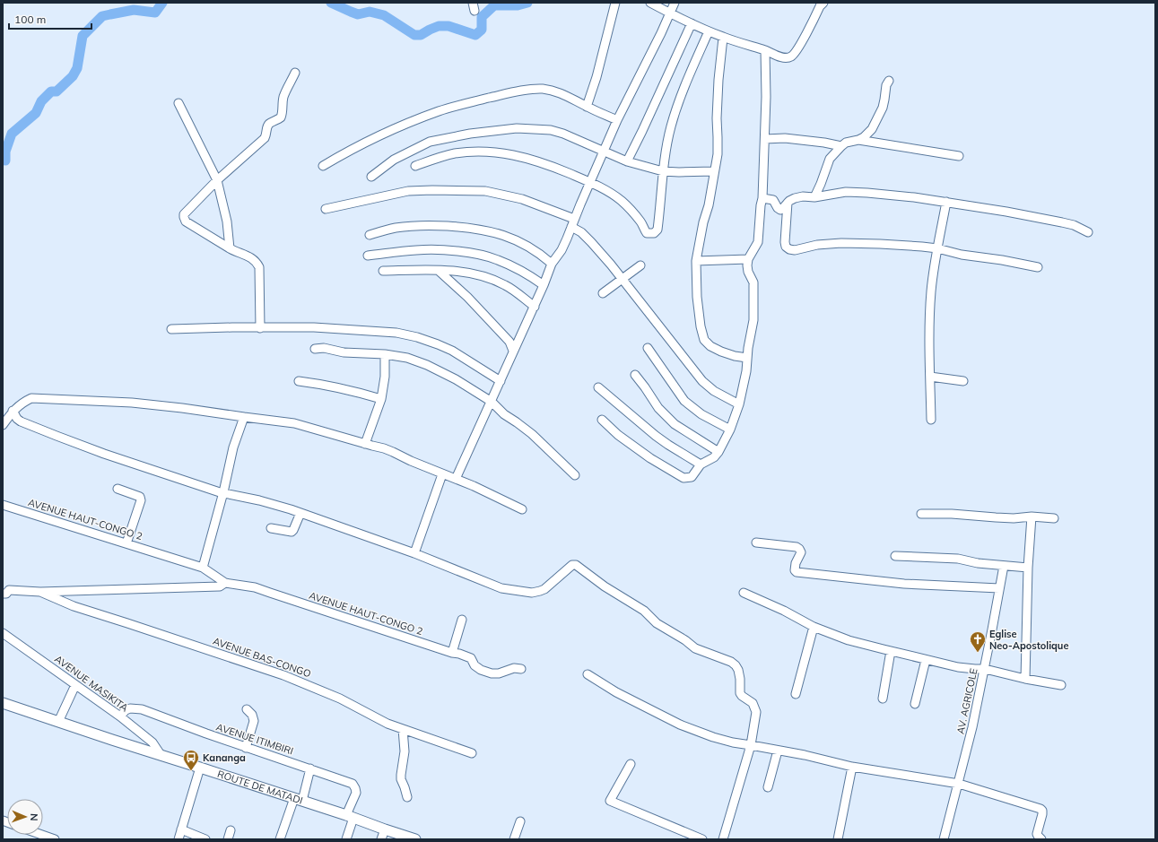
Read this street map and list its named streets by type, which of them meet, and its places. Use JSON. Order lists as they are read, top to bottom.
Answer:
{
  "streets": {
    "main road": ["ROUTE DE MATADI"],
    "street": [
      "AVENUE HAUT-CONGO 2",
      "AVENUE BAS-CONGO",
      "AVENUE MASIKITA",
      "AV. AGRICOLE",
      "AVENUE ITIMBIRI"
    ]
  },
  "crossings": [
    ["AVENUE MASIKITA", "AVENUE ITIMBIRI"],
    ["AVENUE MASIKITA", "ROUTE DE MATADI"],
    ["AVENUE ITIMBIRI", "ROUTE DE MATADI"]
  ],
  "places": {
    "church": ["Eglise Neo-Apostolique"],
    "bus stop": ["Kananga"]
  },
  "scale_bar": "100 m",
  "north": "right"
}
